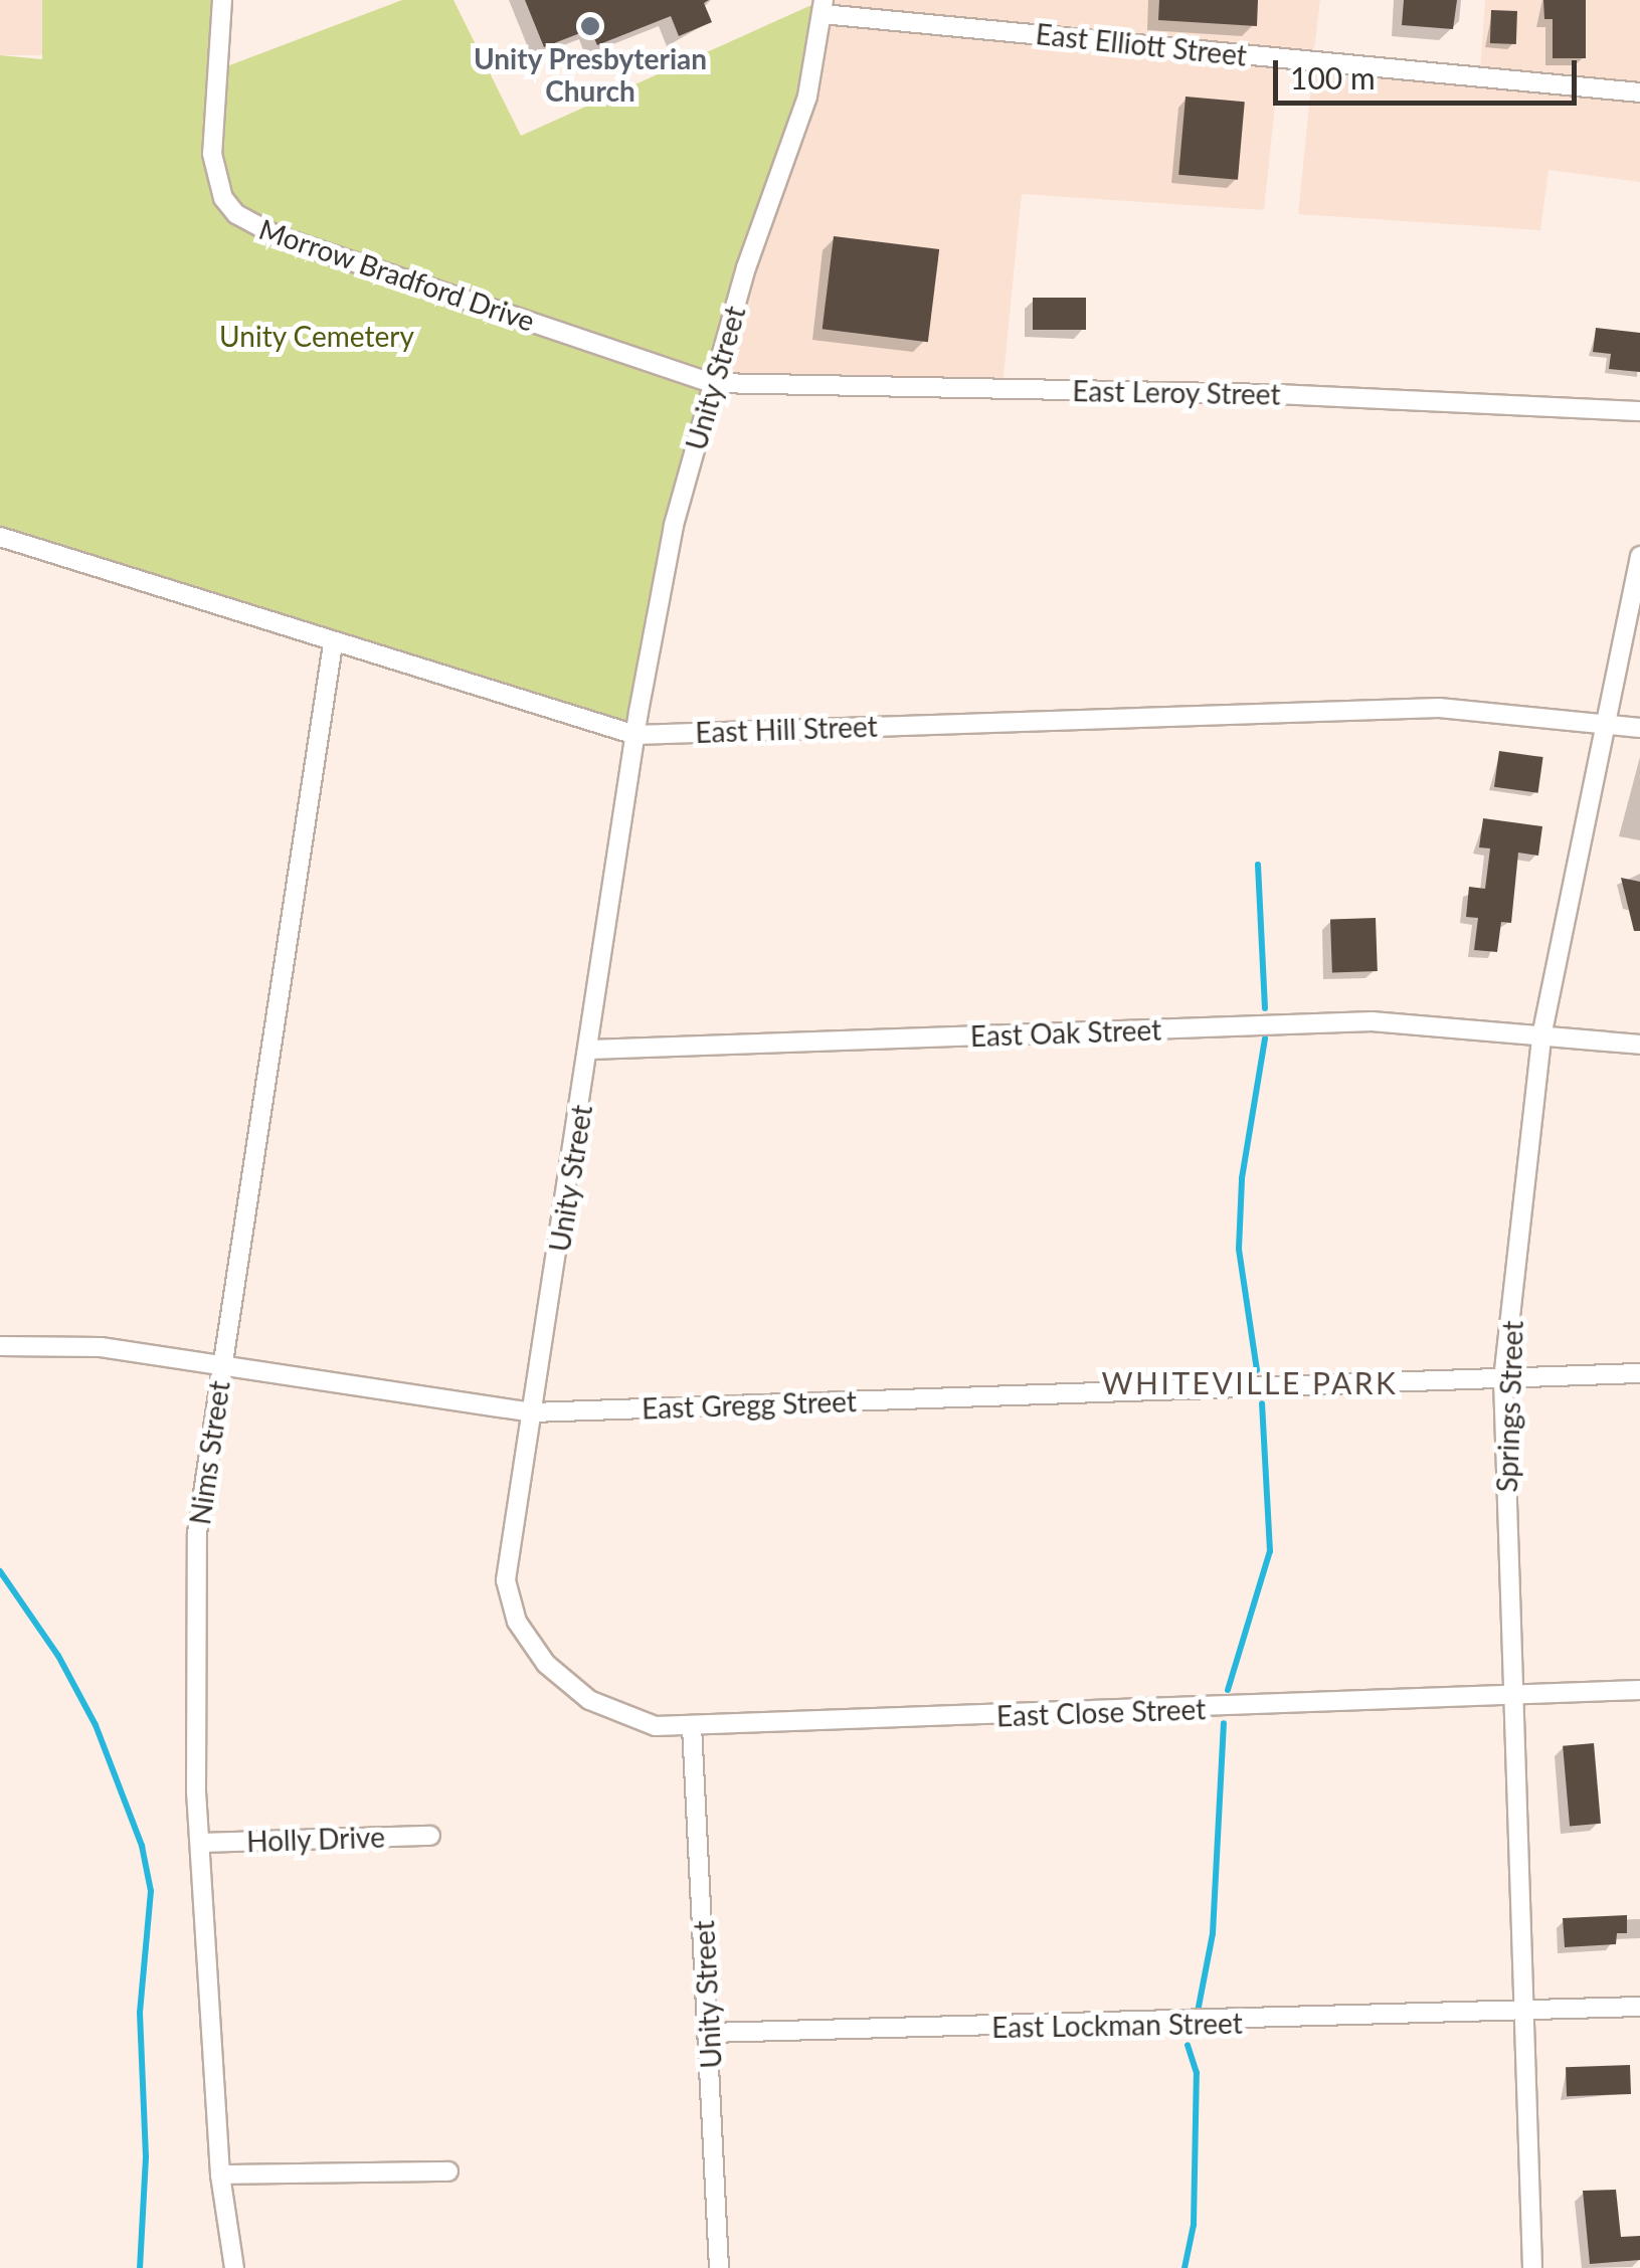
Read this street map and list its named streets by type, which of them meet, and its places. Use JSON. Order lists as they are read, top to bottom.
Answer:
{
  "streets": {
    "street": [
      "East Elliott Street",
      "Morrow Bradford Drive",
      "Unity Street",
      "East Leroy Street",
      "East Hill Street",
      "East Oak Street",
      "East Gregg Street",
      "Springs Street",
      "Nims Street",
      "East Close Street",
      "Holly Drive",
      "East Lockman Street"
    ]
  },
  "crossings": [
    ["East Elliott Street", "Unity Street"],
    ["Morrow Bradford Drive", "Unity Street"],
    ["Morrow Bradford Drive", "East Leroy Street"],
    ["Unity Street", "East Leroy Street"],
    ["Unity Street", "East Hill Street"],
    ["Unity Street", "East Oak Street"],
    ["Unity Street", "East Gregg Street"],
    ["Unity Street", "East Close Street"],
    ["Unity Street", "East Lockman Street"],
    ["East Hill Street", "Springs Street"],
    ["East Hill Street", "Nims Street"],
    ["East Oak Street", "Springs Street"],
    ["East Gregg Street", "Springs Street"],
    ["East Gregg Street", "Nims Street"],
    ["Springs Street", "East Close Street"],
    ["Springs Street", "East Lockman Street"],
    ["Nims Street", "Holly Drive"]
  ],
  "districts": ["WHITEVILLE PARK"],
  "parks": ["Unity Cemetery"],
  "places": ["Unity Presbyterian Church"],
  "scale_bar": "100 m"
}
